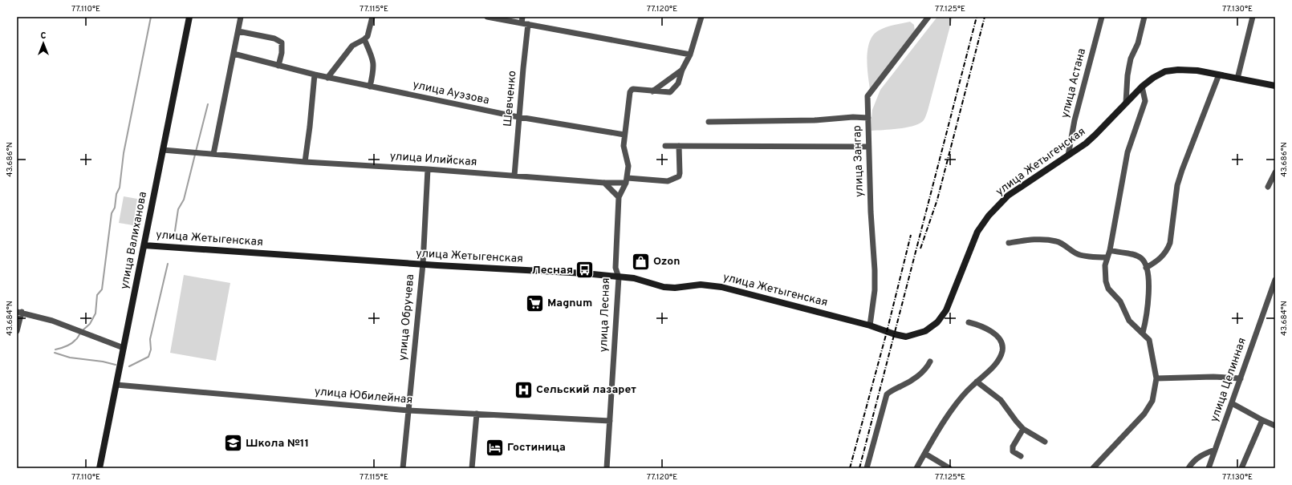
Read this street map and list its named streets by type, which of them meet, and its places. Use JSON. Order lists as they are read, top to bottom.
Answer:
{
  "streets": {
    "main road": ["улица Жетыгенская", "улица Валиханова"],
    "street": [
      "улица Астана",
      "улица Ауэзова",
      "Шевченко",
      "улица Илийская",
      "улица Зангар",
      "улица Лесная",
      "улица Обручева",
      "улица Целинная",
      "улица Юбилейная"
    ]
  },
  "crossings": [
    ["улица Астана", "улица Жетыгенская"],
    ["улица Ауэзова", "Шевченко"],
    ["улица Ауэзова", "улица Лесная"],
    ["Шевченко", "улица Илийская"],
    ["улица Илийская", "улица Валиханова"],
    ["улица Илийская", "улица Лесная"],
    ["улица Илийская", "улица Обручева"],
    ["улица Зангар", "улица Жетыгенская"],
    ["улица Жетыгенская", "улица Валиханова"],
    ["улица Жетыгенская", "улица Лесная"],
    ["улица Жетыгенская", "улица Обручева"],
    ["улица Валиханова", "улица Юбилейная"],
    ["улица Лесная", "улица Юбилейная"],
    ["улица Обручева", "улица Юбилейная"]
  ],
  "places": {
    "shop": ["Ozon"],
    "bus stop": ["Лесная"],
    "supermarket": ["Magnum"],
    "hospital": ["Сельский лазарет"],
    "school or university": ["Школа №11"],
    "hotel": ["Гостиница"]
  },
  "north": "top",
  "coordinates": [
    "77.110°E",
    "77.115°E",
    "77.120°E",
    "77.125°E",
    "77.130°E",
    "43.686°N",
    "43.684°N"
  ]
}
